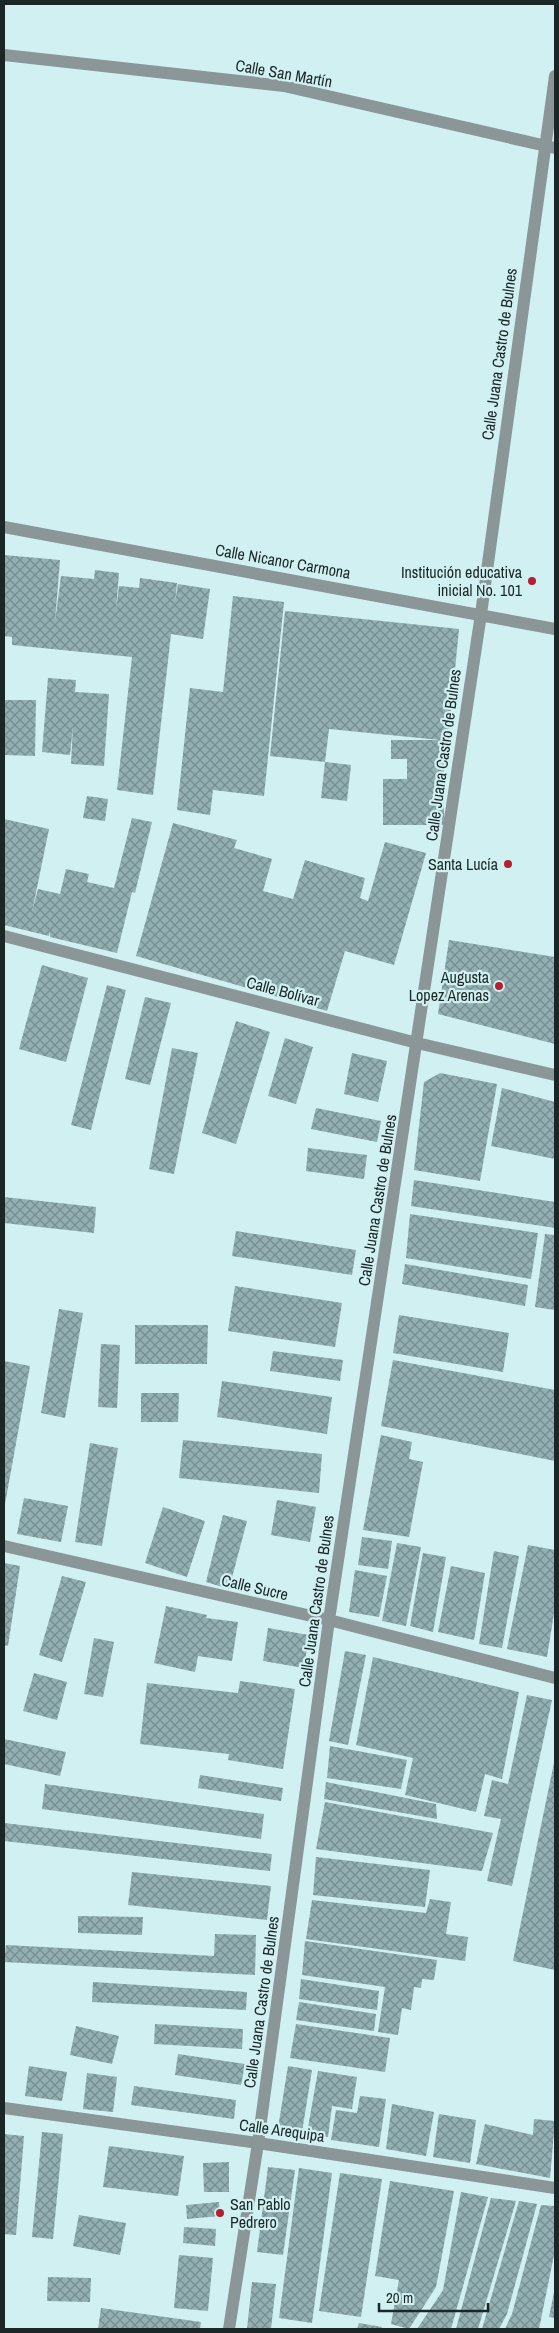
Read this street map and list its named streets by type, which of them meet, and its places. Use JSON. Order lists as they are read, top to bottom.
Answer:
{
  "streets": {
    "street": [
      "Calle San Martín",
      "Calle Juana Castro de Bulnes",
      "Calle Nicanor Carmona",
      "Calle Bolívar",
      "Calle Sucre",
      "Calle Arequipa"
    ]
  },
  "crossings": [
    ["Calle San Martín", "Calle Juana Castro de Bulnes"],
    ["Calle Juana Castro de Bulnes", "Calle Nicanor Carmona"],
    ["Calle Juana Castro de Bulnes", "Calle Bolívar"],
    ["Calle Juana Castro de Bulnes", "Calle Sucre"],
    ["Calle Juana Castro de Bulnes", "Calle Arequipa"]
  ],
  "places": [
    "Institución educativa inicial No. 101",
    "Santa Lucía",
    "Augusta Lopez Arenas",
    "San Pablo Pedrero"
  ],
  "scale_bar": "20 m"
}
